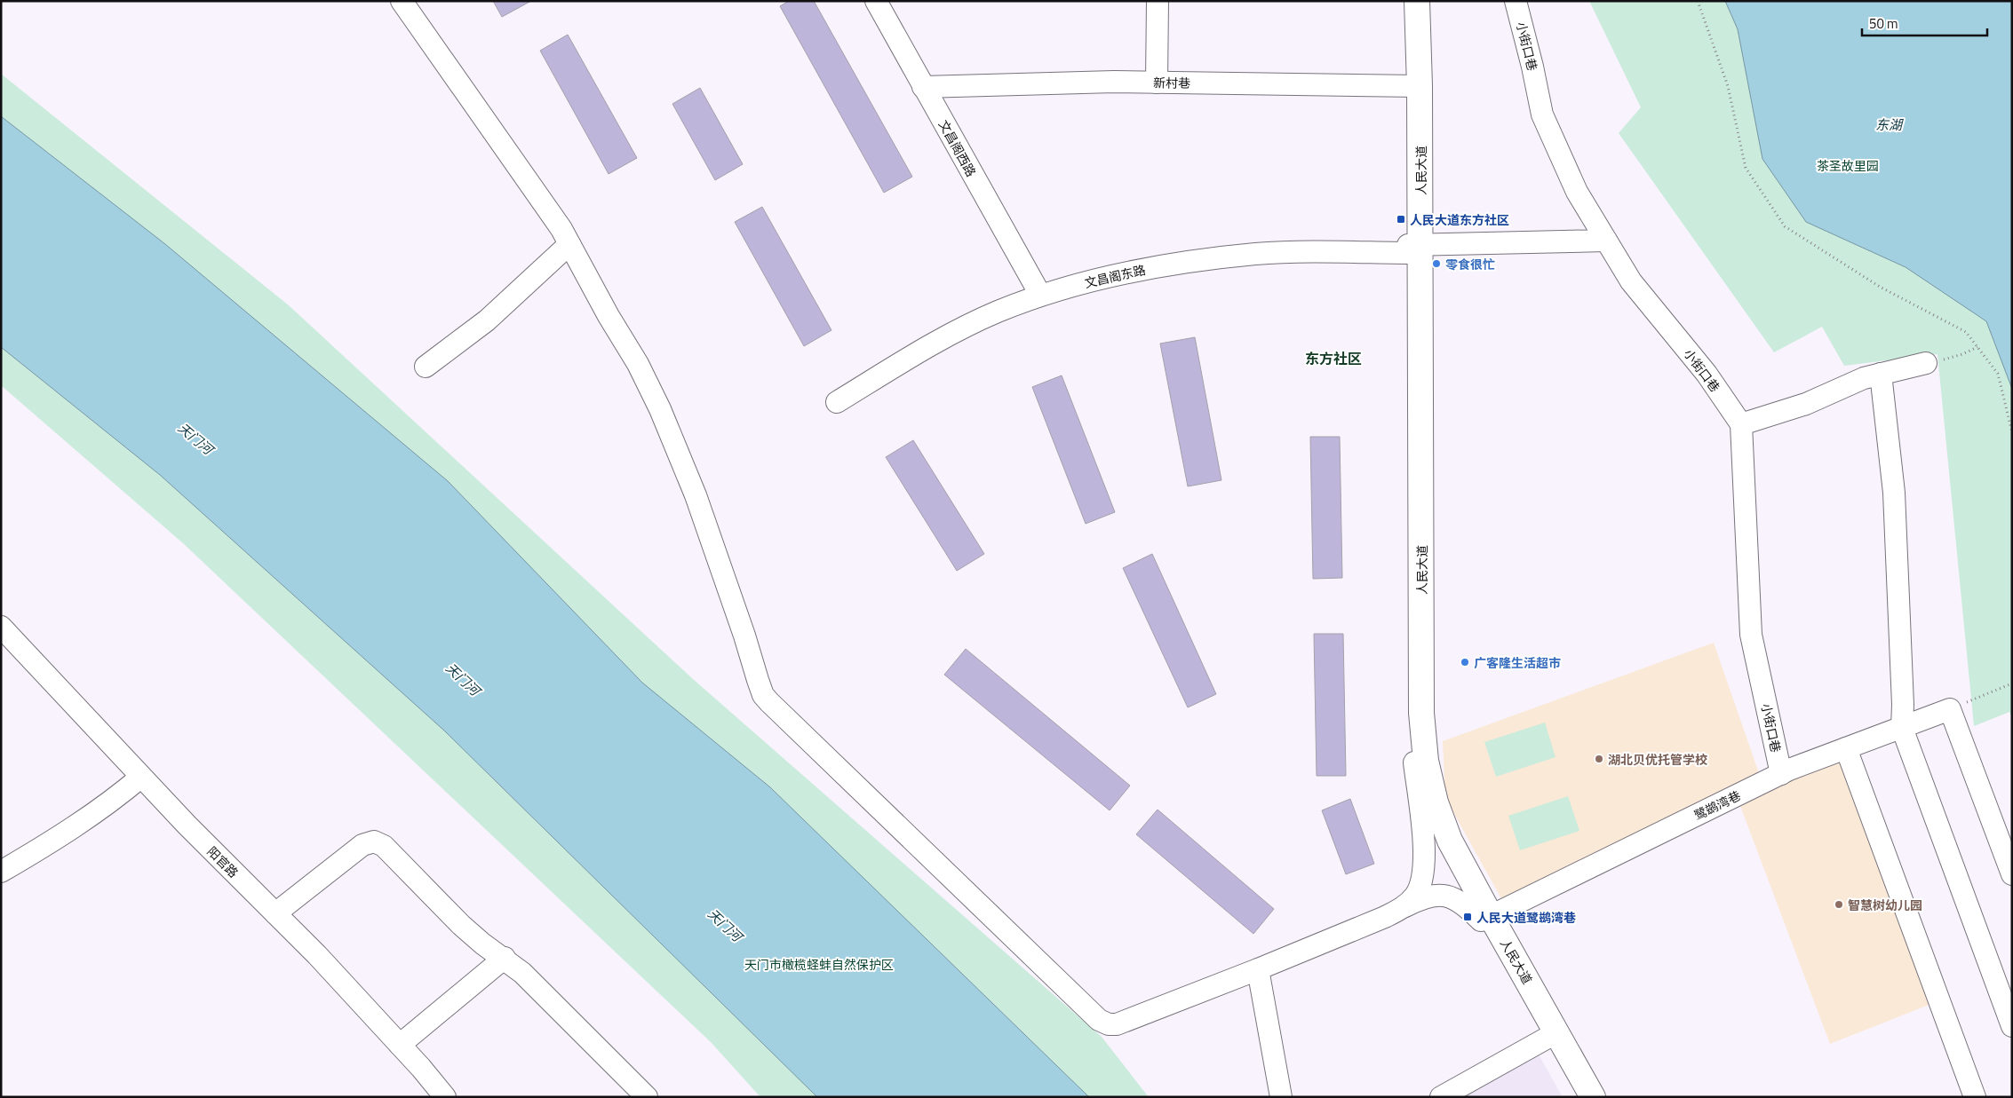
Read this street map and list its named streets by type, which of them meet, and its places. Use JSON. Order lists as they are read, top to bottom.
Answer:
{
  "streets": {
    "main road": ["人民大道"],
    "street": [
      "小街口巷",
      "新村巷",
      "文昌阁西路",
      "文昌阁东路",
      "鹭鹚湾巷",
      "阳官路"
    ]
  },
  "crossings": [
    ["小街口巷", "文昌阁东路"],
    ["小街口巷", "鹭鹚湾巷"],
    ["新村巷", "文昌阁西路"],
    ["新村巷", "人民大道"],
    ["文昌阁西路", "文昌阁东路"],
    ["人民大道", "文昌阁东路"],
    ["人民大道", "鹭鹚湾巷"]
  ],
  "districts": ["东方社区"],
  "water": ["东湖", "天门河"],
  "parks": ["茶圣故里园", "天门市橄榄蛏蚌自然保护区"],
  "places": {
    "transit": ["人民大道东方社区", "人民大道鹭鹚湾巷"],
    "other": [
      "零食很忙",
      "广客隆生活超市",
      "湖北贝优托管学校",
      "智慧树幼儿园"
    ]
  },
  "scale_bar": "50 m"
}
